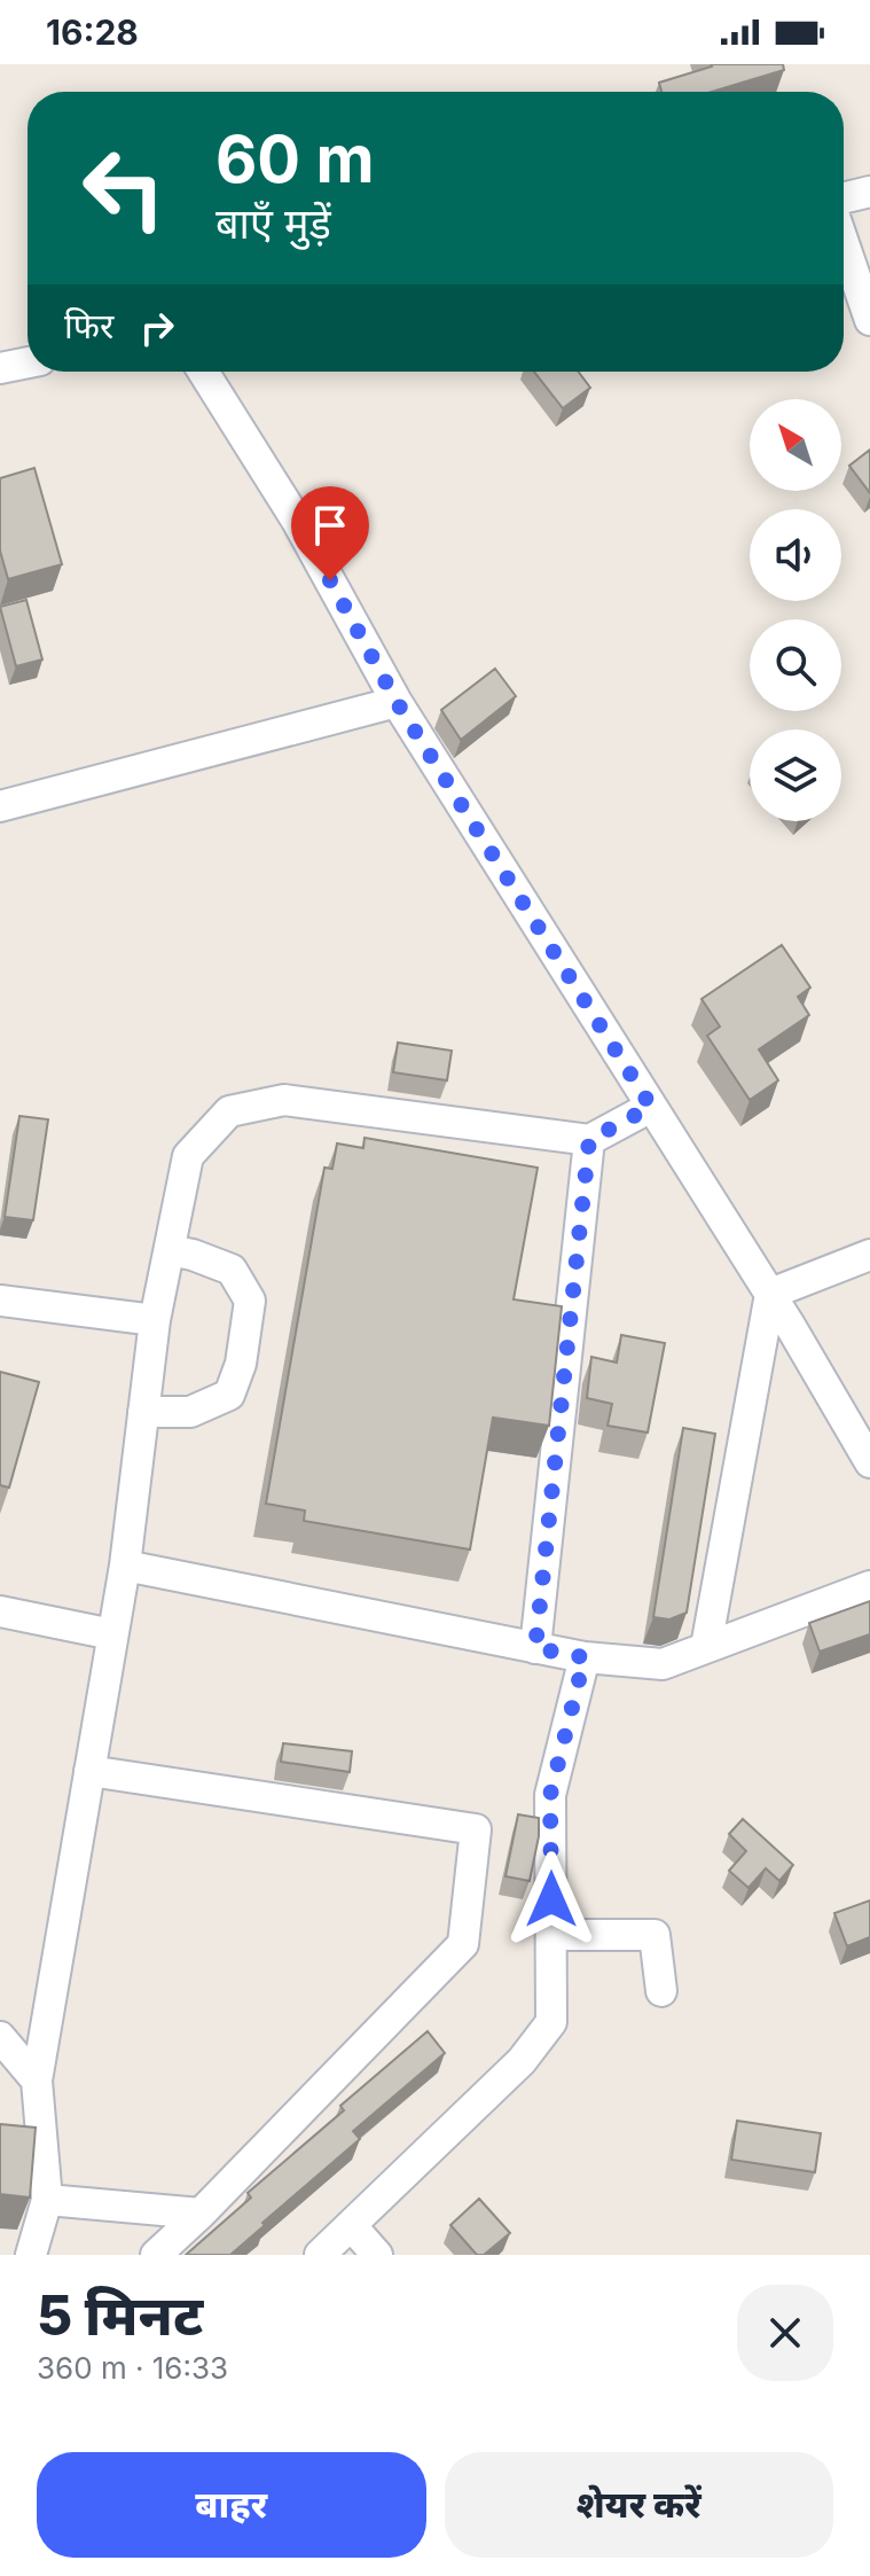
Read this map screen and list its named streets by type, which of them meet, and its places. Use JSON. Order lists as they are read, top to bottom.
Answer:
{
  "north": "top left",
  "page": {
    "status": "16:28",
    "turn": ["60 m", "बाएँ मुड़ें"],
    "then": "फिर",
    "heading": ["5 मिनट", "360 m · 16:33"],
    "buttons": ["बाहर", "शेयर करें"]
  }
}
